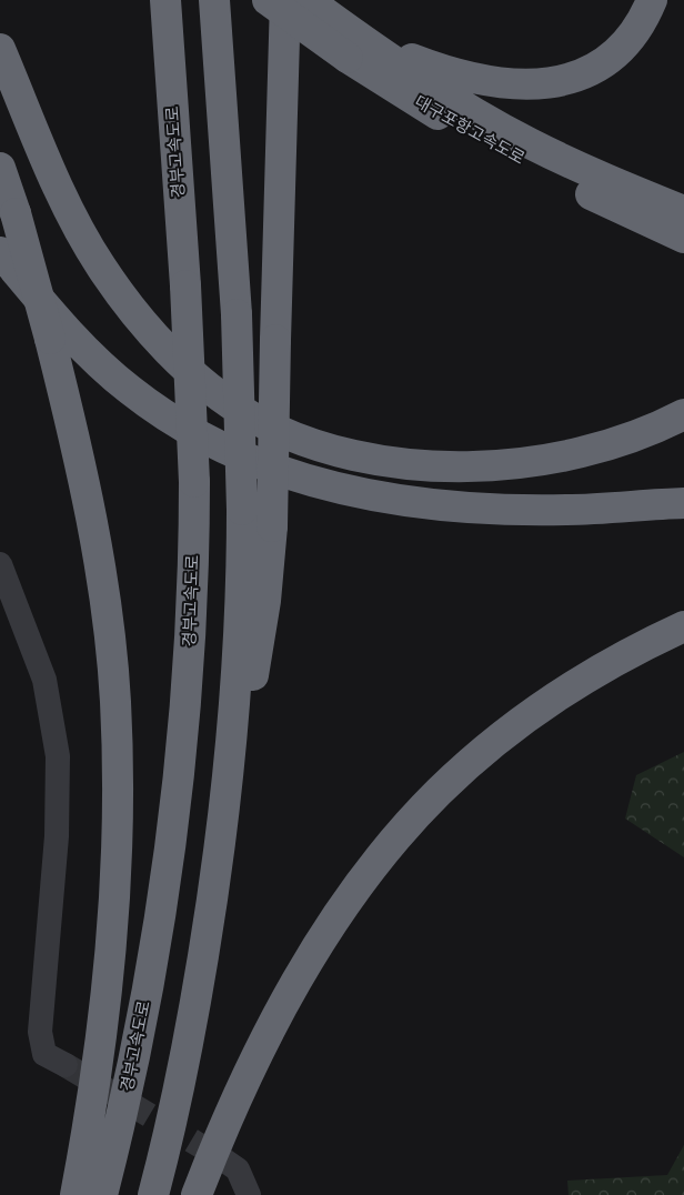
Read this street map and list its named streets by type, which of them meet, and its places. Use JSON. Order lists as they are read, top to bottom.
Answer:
{
  "streets": {
    "highway": ["대구포항고속도로", "경부고속도로"]
  }
}
